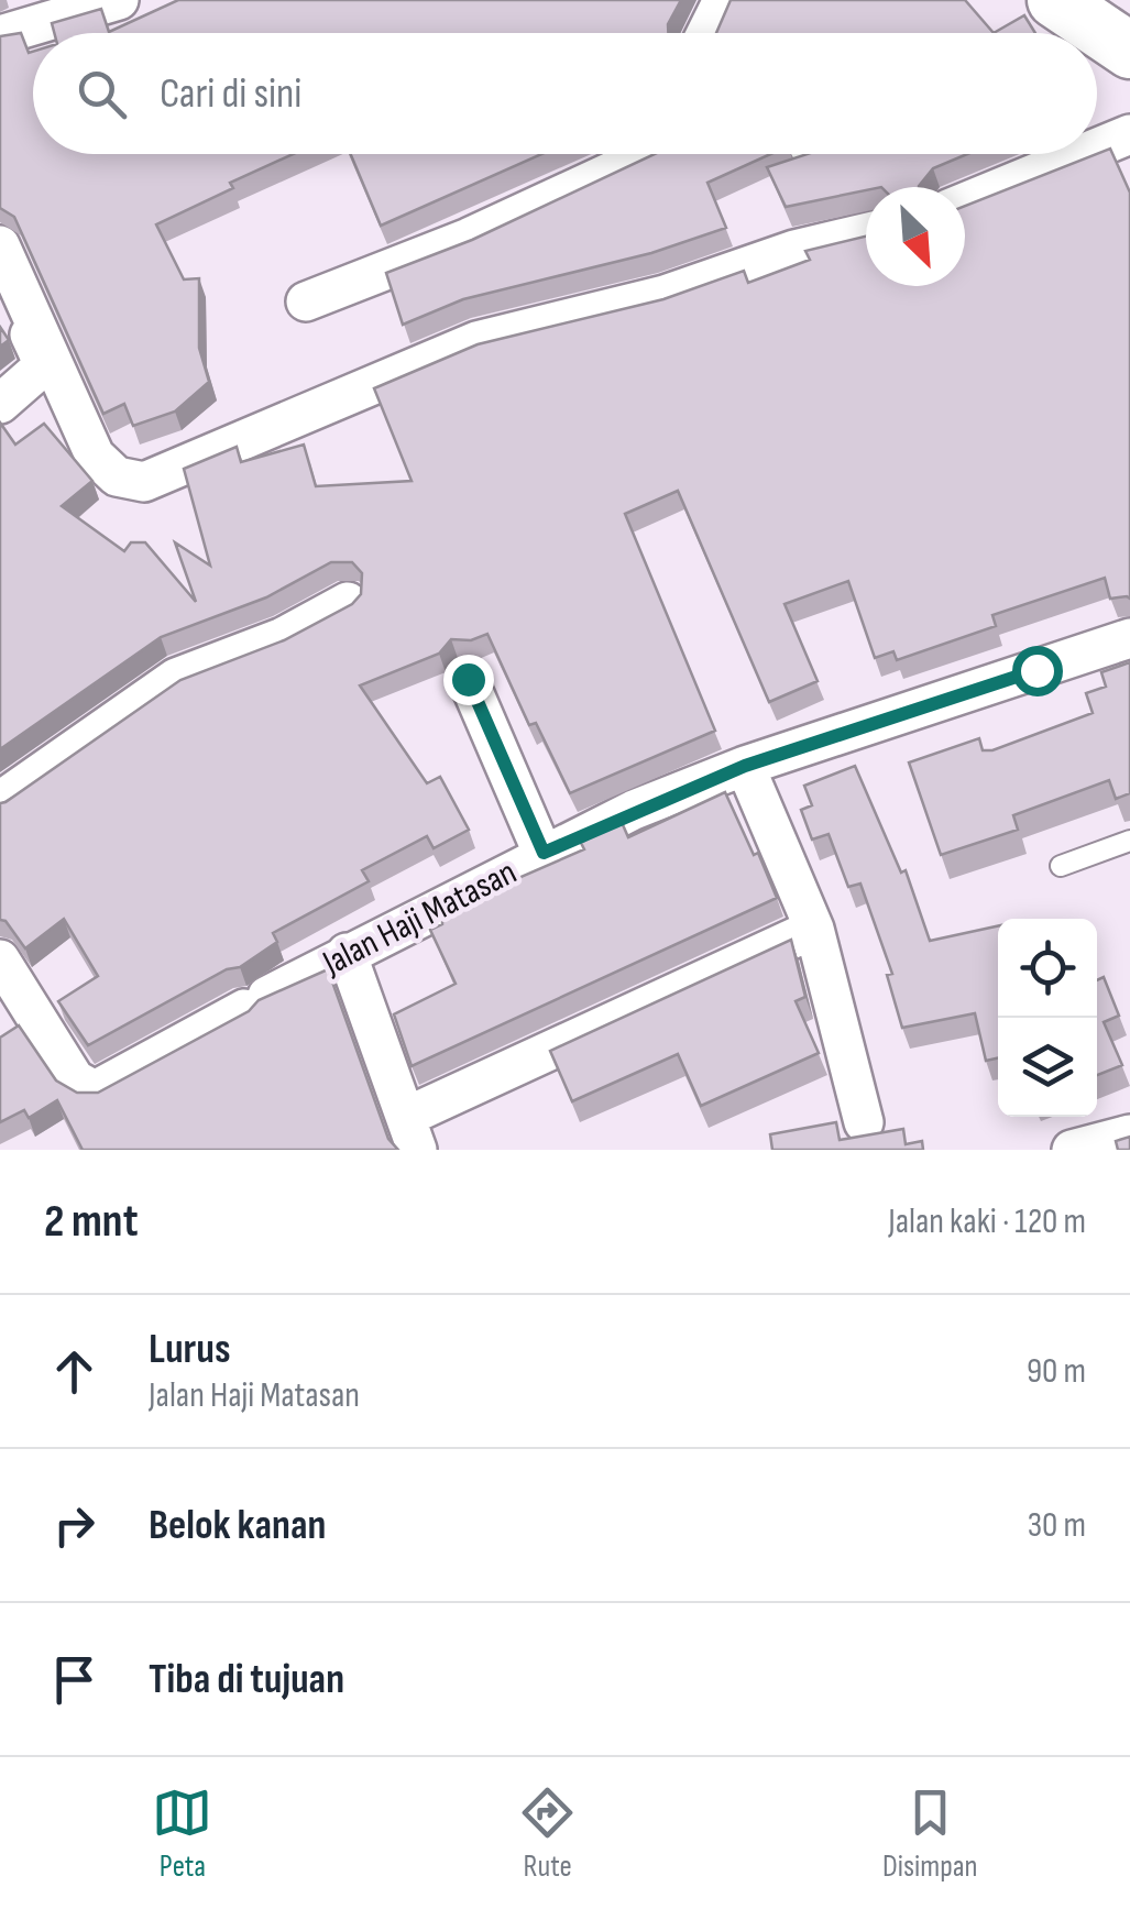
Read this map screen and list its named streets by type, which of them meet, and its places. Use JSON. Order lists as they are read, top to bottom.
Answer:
{
  "streets": {
    "street": ["Jalan Haji Matasan"]
  },
  "north": "bottom right",
  "page": {
    "search": "Cari di sini",
    "heading": ["2 mnt", "Jalan kaki · 120 m"],
    "list": [
      ["Lurus", "Jalan Haji Matasan", "90 m"],
      ["Belok kanan", "30 m"],
      "Tiba di tujuan"
    ],
    "nav": ["Peta", "Rute", "Disimpan"]
  }
}
